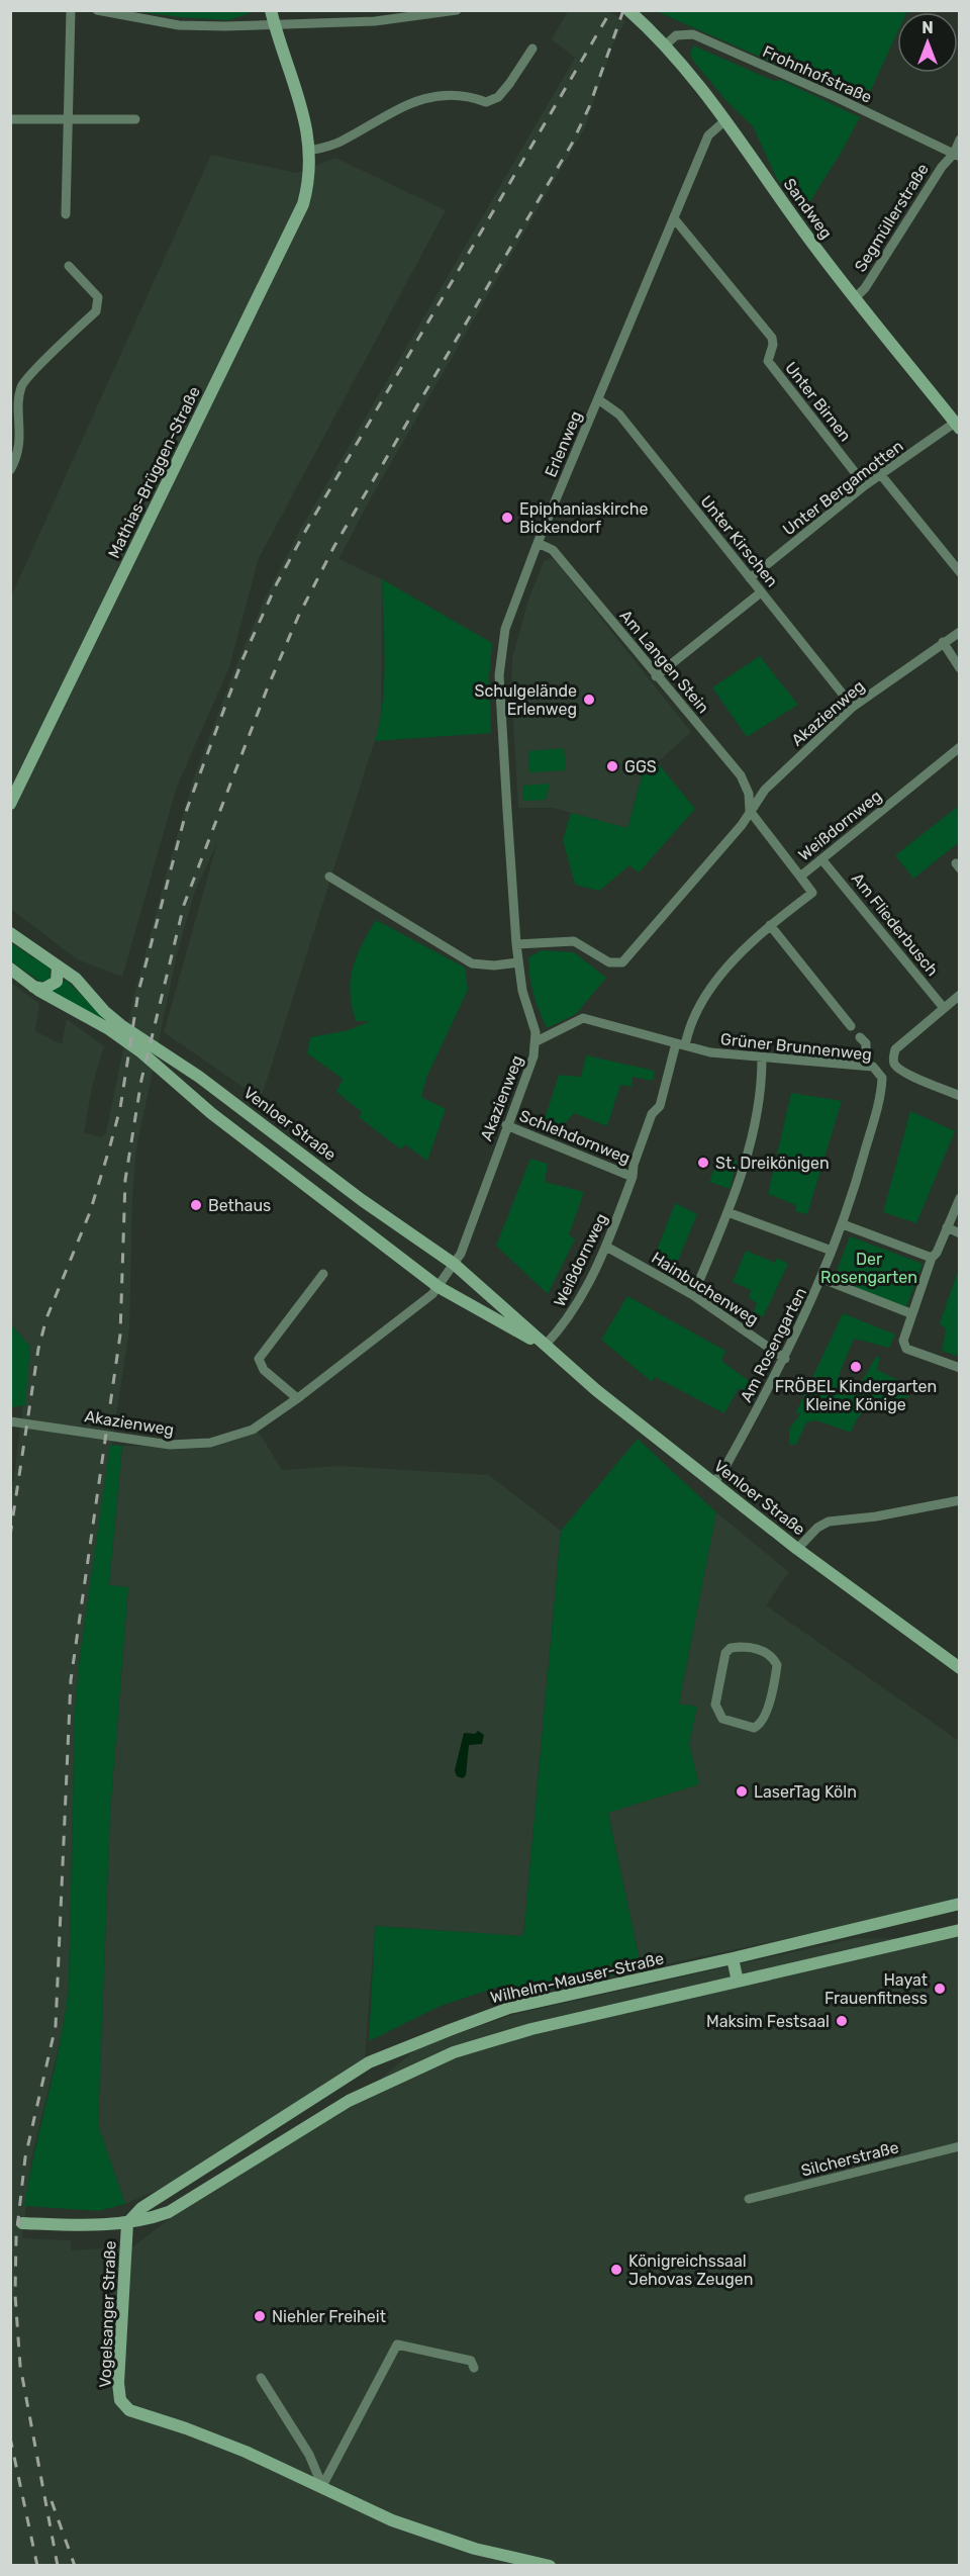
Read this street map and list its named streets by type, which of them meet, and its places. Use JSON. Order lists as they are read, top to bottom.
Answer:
{
  "streets": {
    "street": [
      "Frohnhofstraße",
      "Sandweg",
      "Segmüllerstraße",
      "Unter Birnen",
      "Erlenweg",
      "Mathias-Brüggen-Straße",
      "Unter Bergamotten",
      "Unter Kirschen",
      "Am Langen Stein",
      "Akazienweg",
      "Weißdornweg",
      "Am Fliederbusch",
      "Grüner Brunnenweg",
      "Venloer Straße",
      "Schlehdornweg",
      "Hainbuchenweg",
      "Am Rosengarten",
      "Wilhelm-Mauser-Straße",
      "Silcherstraße",
      "Vogelsanger Straße"
    ]
  },
  "crossings": [
    ["Frohnhofstraße", "Sandweg"],
    ["Frohnhofstraße", "Segmüllerstraße"],
    ["Sandweg", "Segmüllerstraße"],
    ["Sandweg", "Erlenweg"],
    ["Sandweg", "Unter Bergamotten"],
    ["Unter Birnen", "Erlenweg"],
    ["Unter Birnen", "Unter Bergamotten"],
    ["Erlenweg", "Unter Kirschen"],
    ["Erlenweg", "Am Langen Stein"],
    ["Erlenweg", "Akazienweg"],
    ["Unter Bergamotten", "Unter Kirschen"],
    ["Unter Kirschen", "Akazienweg"],
    ["Am Langen Stein", "Akazienweg"],
    ["Akazienweg", "Grüner Brunnenweg"],
    ["Akazienweg", "Venloer Straße"],
    ["Akazienweg", "Schlehdornweg"],
    ["Weißdornweg", "Am Fliederbusch"],
    ["Weißdornweg", "Grüner Brunnenweg"],
    ["Weißdornweg", "Venloer Straße"],
    ["Weißdornweg", "Schlehdornweg"],
    ["Weißdornweg", "Hainbuchenweg"],
    ["Am Fliederbusch", "Grüner Brunnenweg"],
    ["Grüner Brunnenweg", "Am Rosengarten"],
    ["Venloer Straße", "Am Rosengarten"],
    ["Hainbuchenweg", "Am Rosengarten"],
    ["Wilhelm-Mauser-Straße", "Vogelsanger Straße"]
  ],
  "parks": ["Der Rosengarten"],
  "places": [
    "Epiphaniaskirche Bickendorf",
    "Schulgelände Erlenweg",
    "GGS",
    "St. Dreikönigen",
    "Bethaus",
    "FRÖBEL Kindergarten Kleine Könige",
    "LaserTag Köln",
    "Hayat Frauenfitness",
    "Maksim Festsaal",
    "Königreichssaal Jehovas Zeugen",
    "Niehler Freiheit"
  ],
  "north": "top"
}
